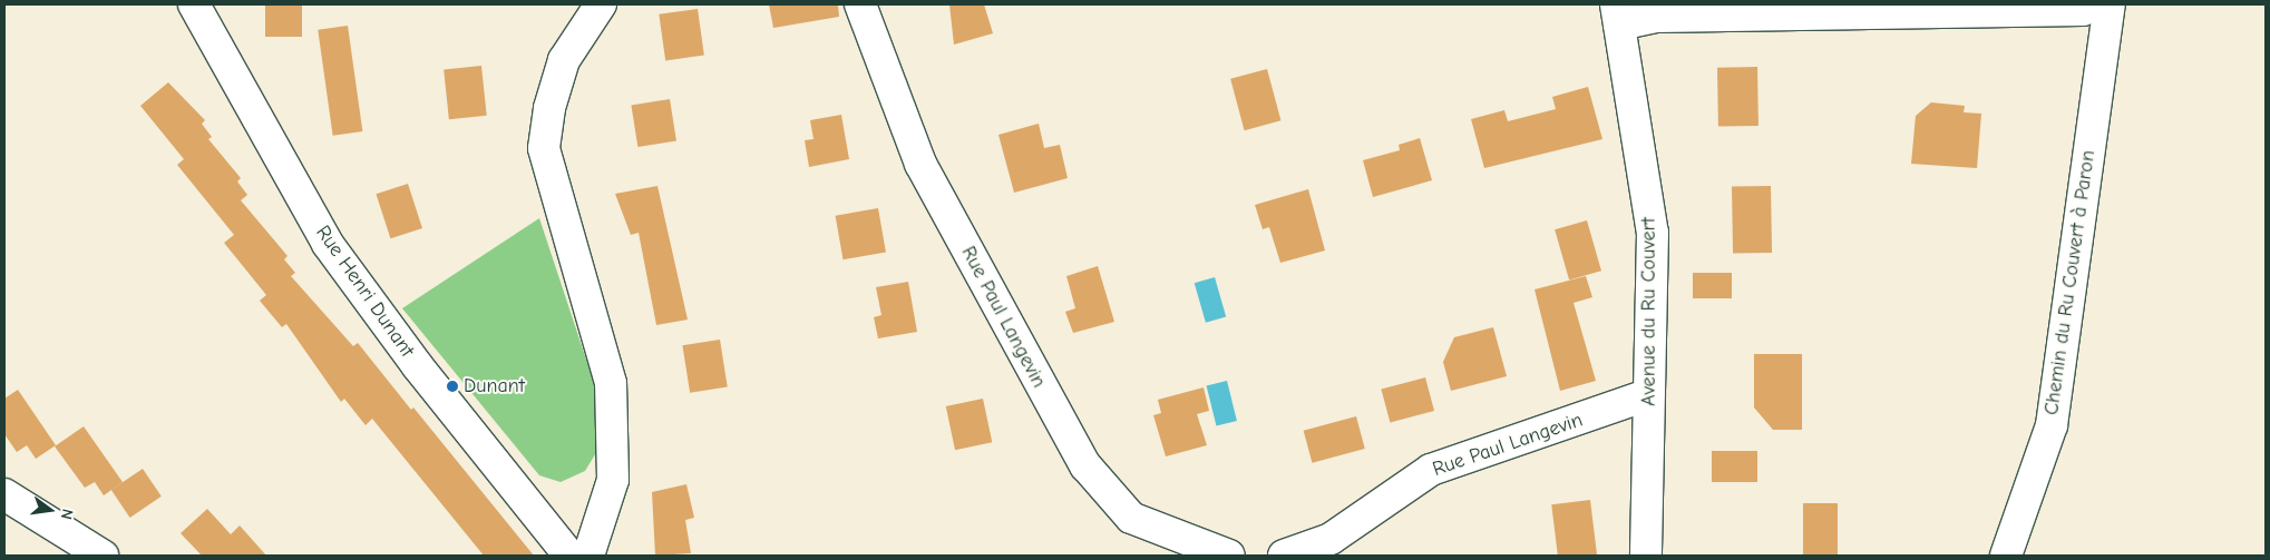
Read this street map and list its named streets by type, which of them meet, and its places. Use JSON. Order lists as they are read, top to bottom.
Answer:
{
  "streets": {
    "street": [
      "Chemin du Ru Couvert à Paron",
      "Rue Henri Dunant",
      "Avenue du Ru Couvert",
      "Rue Paul Langevin"
    ]
  },
  "crossings": [
    ["Avenue du Ru Couvert", "Rue Paul Langevin"]
  ],
  "places": ["Dunant"],
  "north": "right"
}
